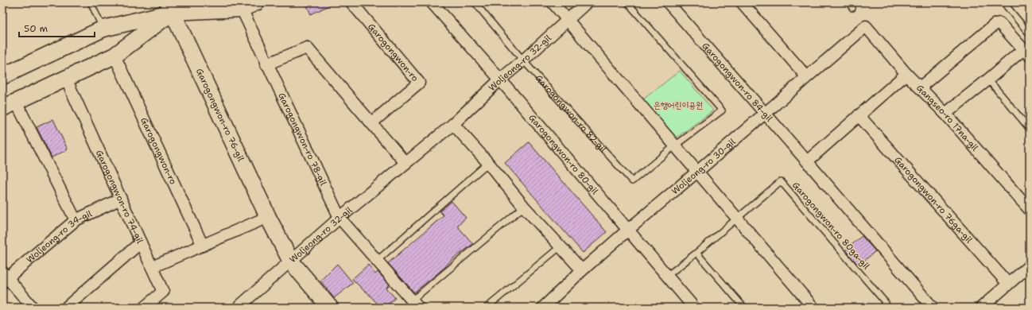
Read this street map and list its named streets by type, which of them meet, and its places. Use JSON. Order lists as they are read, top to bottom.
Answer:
{
  "streets": {
    "main road": ["Garogongwon-ro 76-gil"],
    "street": [
      "Garogongwon-ro",
      "Woljeong-ro 32-gil",
      "Garogongwon-ro 84-gil",
      "Gangseo-ro 17na-gil",
      "Garogongwon-ro 78-gil",
      "Garogongwon-ro 80-gil",
      "Woljeong-ro 30-gil",
      "Garogongwon-ro 74-gil",
      "Garogongwon-ro 76ga-gil",
      "Woljeong-ro 34-gil"
    ],
    "lane": ["Garogongwon-ro 82-gil", "Garogongwon-ro 80ga-gil"]
  },
  "crossings": [
    ["Woljeong-ro 32-gil", "Garogongwon-ro 82-gil"],
    ["Woljeong-ro 32-gil", "Garogongwon-ro 76-gil"],
    ["Woljeong-ro 32-gil", "Garogongwon-ro 78-gil"],
    ["Woljeong-ro 32-gil", "Garogongwon-ro 80-gil"],
    ["Garogongwon-ro 84-gil", "Woljeong-ro 30-gil"],
    ["Gangseo-ro 17na-gil", "Woljeong-ro 30-gil"],
    ["Garogongwon-ro 80-gil", "Woljeong-ro 30-gil"],
    ["Garogongwon-ro 80-gil", "Garogongwon-ro 80ga-gil"],
    ["Garogongwon-ro 74-gil", "Woljeong-ro 34-gil"]
  ],
  "parks": ["은행어린이공원"],
  "scale_bar": "50 m"
}
